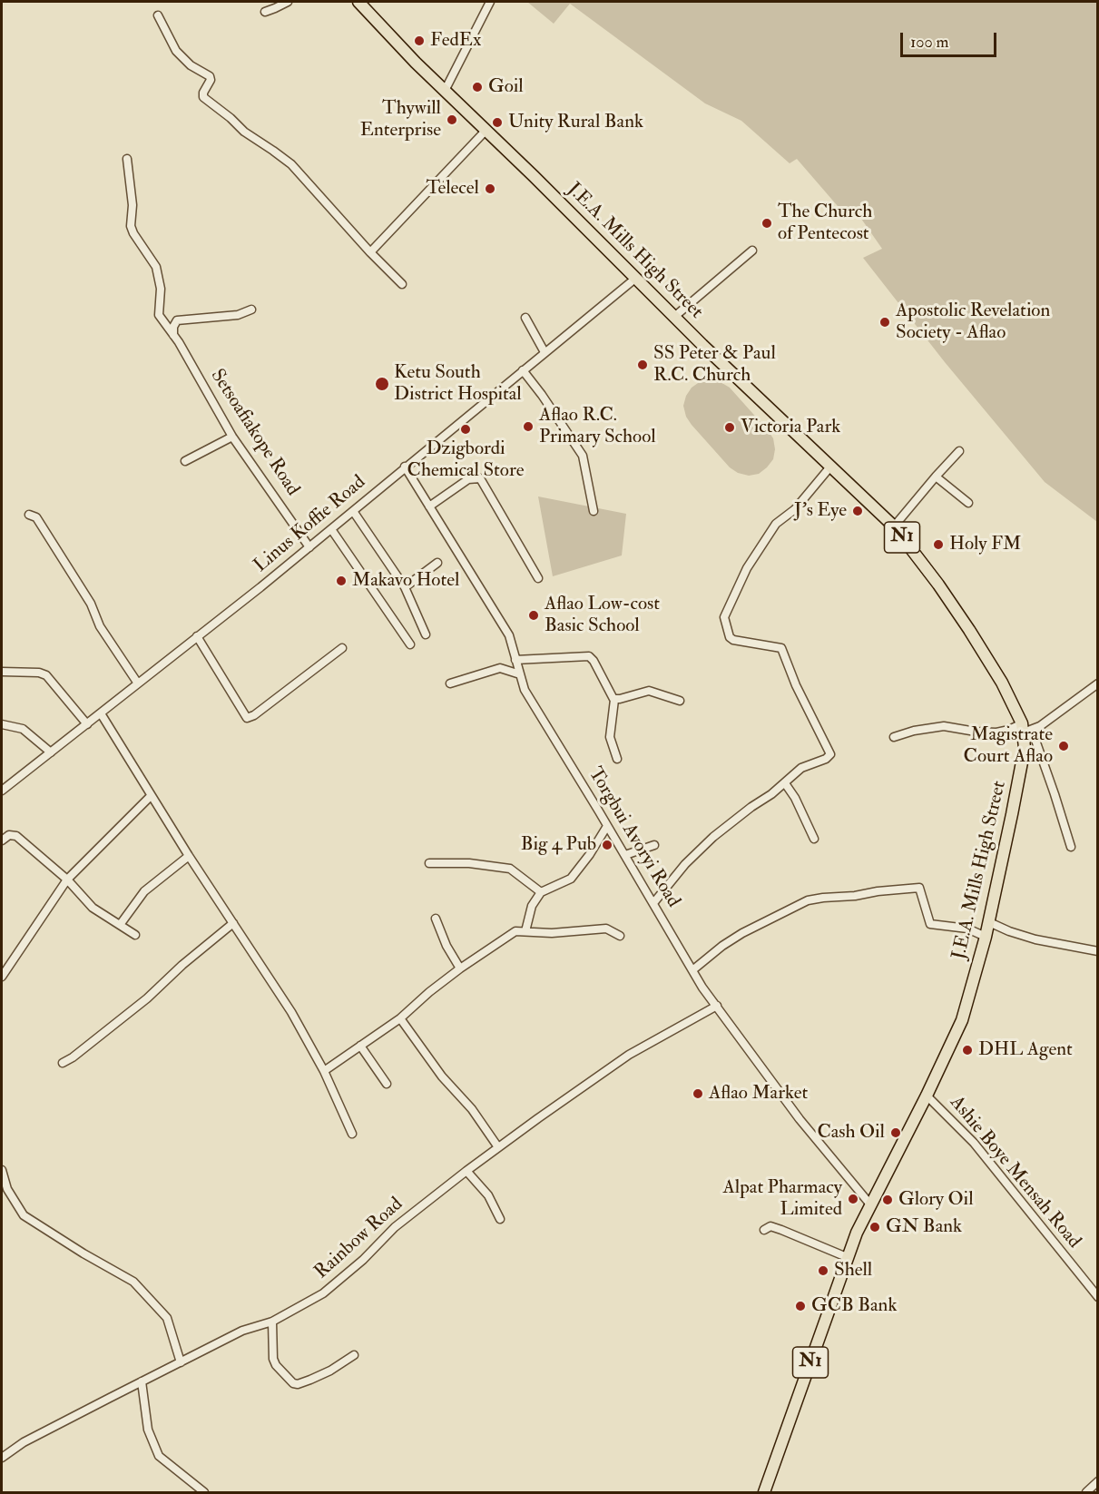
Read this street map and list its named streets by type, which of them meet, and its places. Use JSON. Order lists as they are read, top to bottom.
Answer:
{
  "streets": {
    "highway": ["J.E.A. Mills High Street", "N1"],
    "street": [
      "Setsoafiakope Road",
      "Linus Koffie Road",
      "Torgbui Avoryi Road",
      "Ashie Boye Mensah Road",
      "Rainbow Road"
    ]
  },
  "crossings": [
    ["J.E.A. Mills High Street", "Linus Koffie Road"],
    ["J.E.A. Mills High Street", "N1"],
    ["J.E.A. Mills High Street", "Torgbui Avoryi Road"],
    ["J.E.A. Mills High Street", "Ashie Boye Mensah Road"],
    ["Setsoafiakope Road", "Linus Koffie Road"],
    ["Linus Koffie Road", "Torgbui Avoryi Road"],
    ["Torgbui Avoryi Road", "Rainbow Road"]
  ],
  "places": [
    "FedEx",
    "Goil",
    "Thywill Enterprise",
    "Unity Rural Bank",
    "Telecel",
    "The Church of Pentecost",
    "Apostolic Revelation Society - Aflao",
    "SS Peter & Paul R.C. Church",
    "Ketu South District Hospital",
    "Aflao R.C. Primary School",
    "Victoria Park",
    "Dzigbordi Chemical Store",
    "J's Eye",
    "Holy FM",
    "Makavo Hotel",
    "Aflao Low-cost Basic School",
    "Magistrate Court Aflao",
    "Big 4 Pub",
    "DHL Agent",
    "Aflao Market",
    "Cash Oil",
    "Alpat Pharmacy Limited",
    "Glory Oil",
    "GN Bank",
    "Shell",
    "GCB Bank"
  ],
  "scale_bar": "100 m"
}
